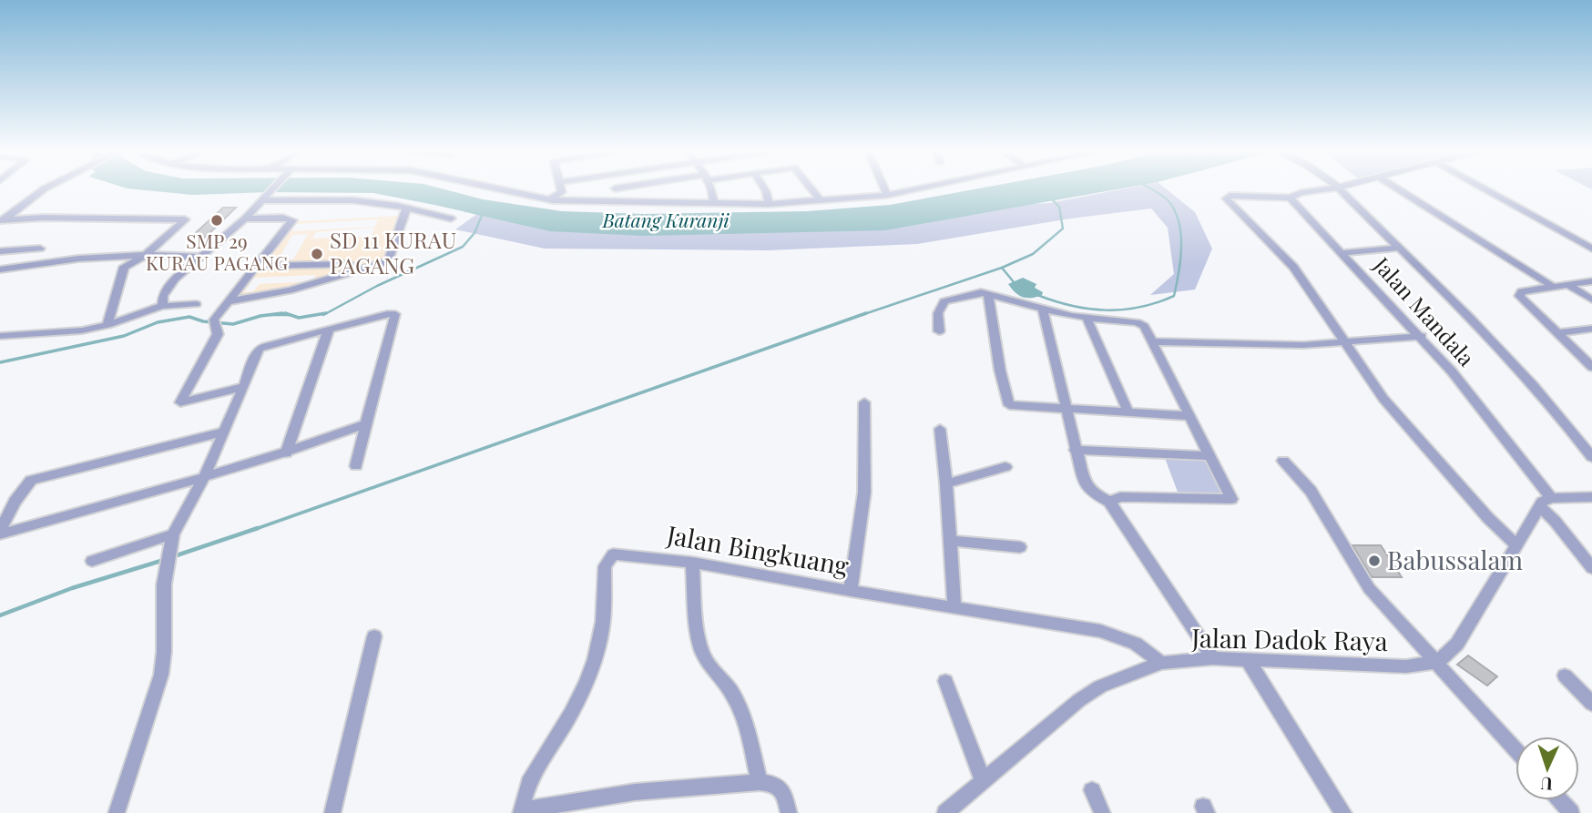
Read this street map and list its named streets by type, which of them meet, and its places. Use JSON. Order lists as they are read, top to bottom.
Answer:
{
  "streets": {
    "street": ["Jalan Mandala", "Jalan Bingkuang", "Jalan Dadok Raya"]
  },
  "crossings": [
    ["Jalan Bingkuang", "Jalan Dadok Raya"]
  ],
  "water": ["Batang Kuranji"],
  "places": ["SMP 29 KURAU PAGANG", "SD 11 KURAU PAGANG", "Babussalam"],
  "north": "bottom"
}
